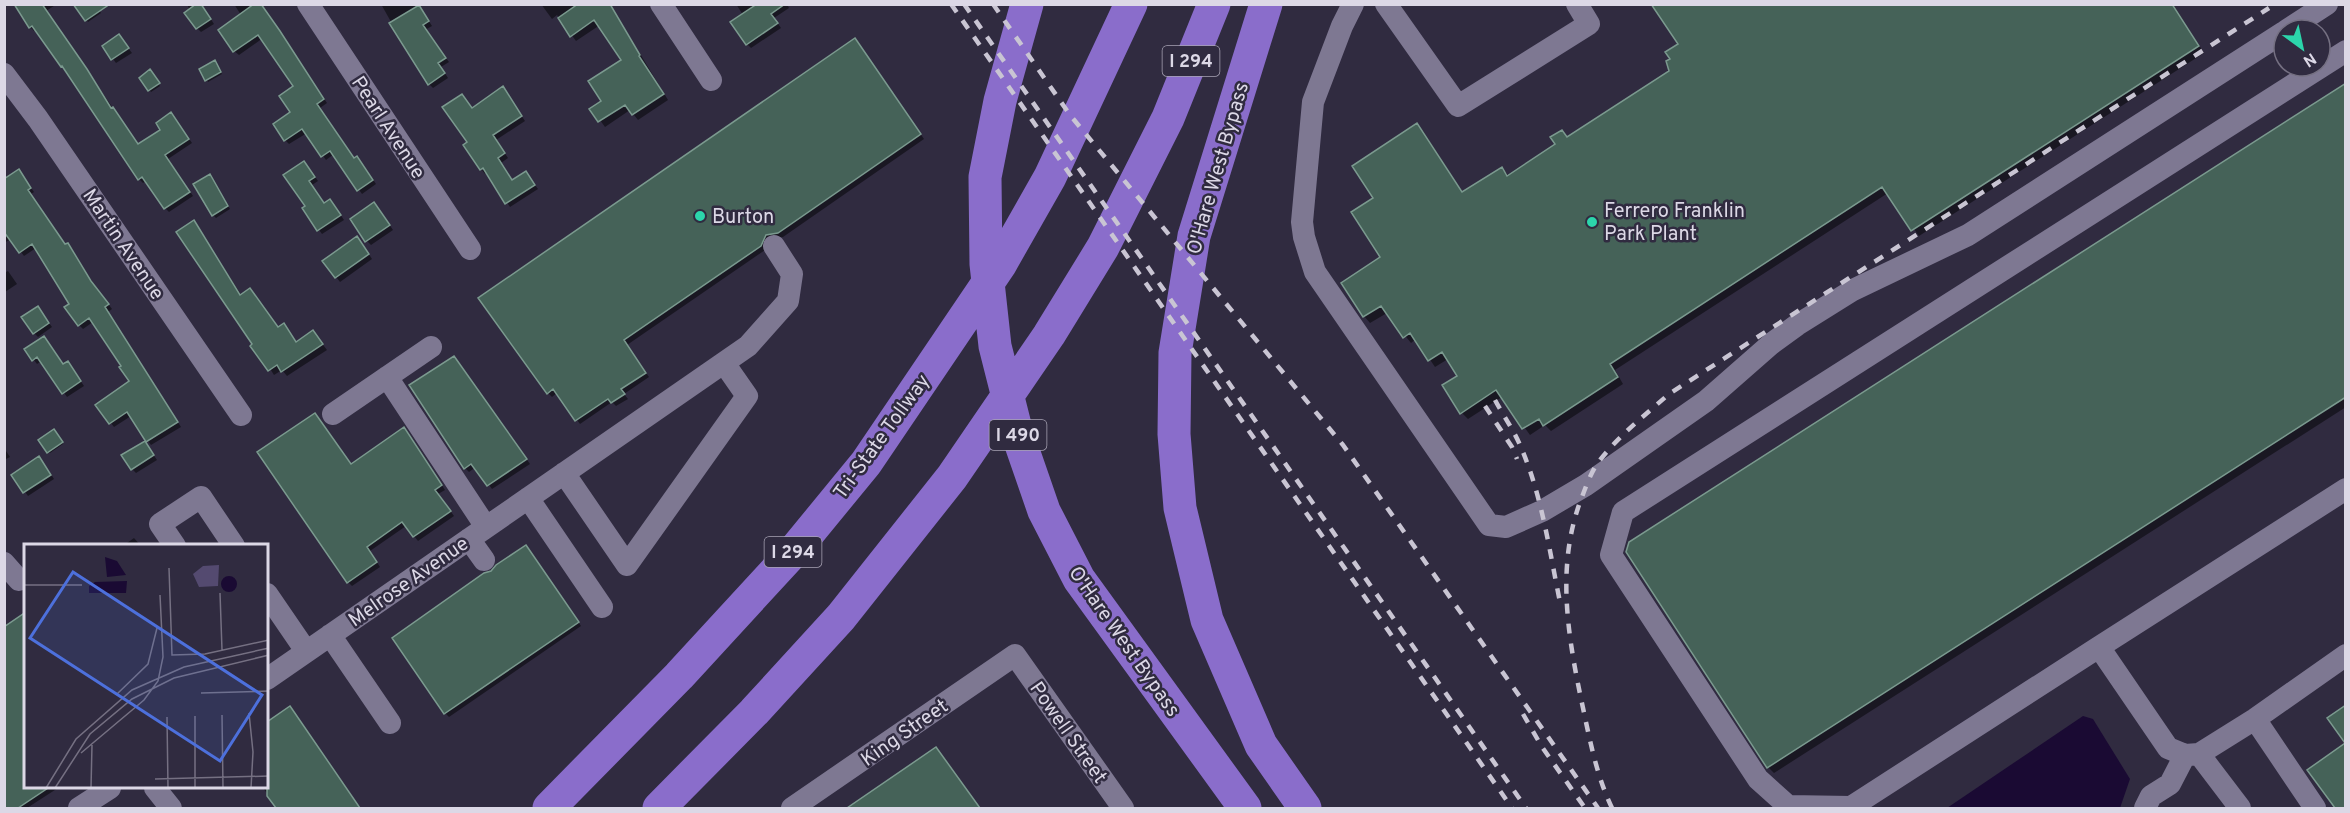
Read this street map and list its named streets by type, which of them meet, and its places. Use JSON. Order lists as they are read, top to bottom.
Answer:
{
  "streets": {
    "highway": [
      "I 294",
      "O'Hare West Bypass",
      "I 490",
      "Tri-State Tollway"
    ],
    "street": [
      "Pearl Avenue",
      "Martin Avenue",
      "Melrose Avenue",
      "King Street",
      "Powell Street"
    ]
  },
  "crossings": [
    ["King Street", "Powell Street"]
  ],
  "places": ["Burton", "Ferrero Franklin Park Plant"],
  "north": "bottom right"
}
